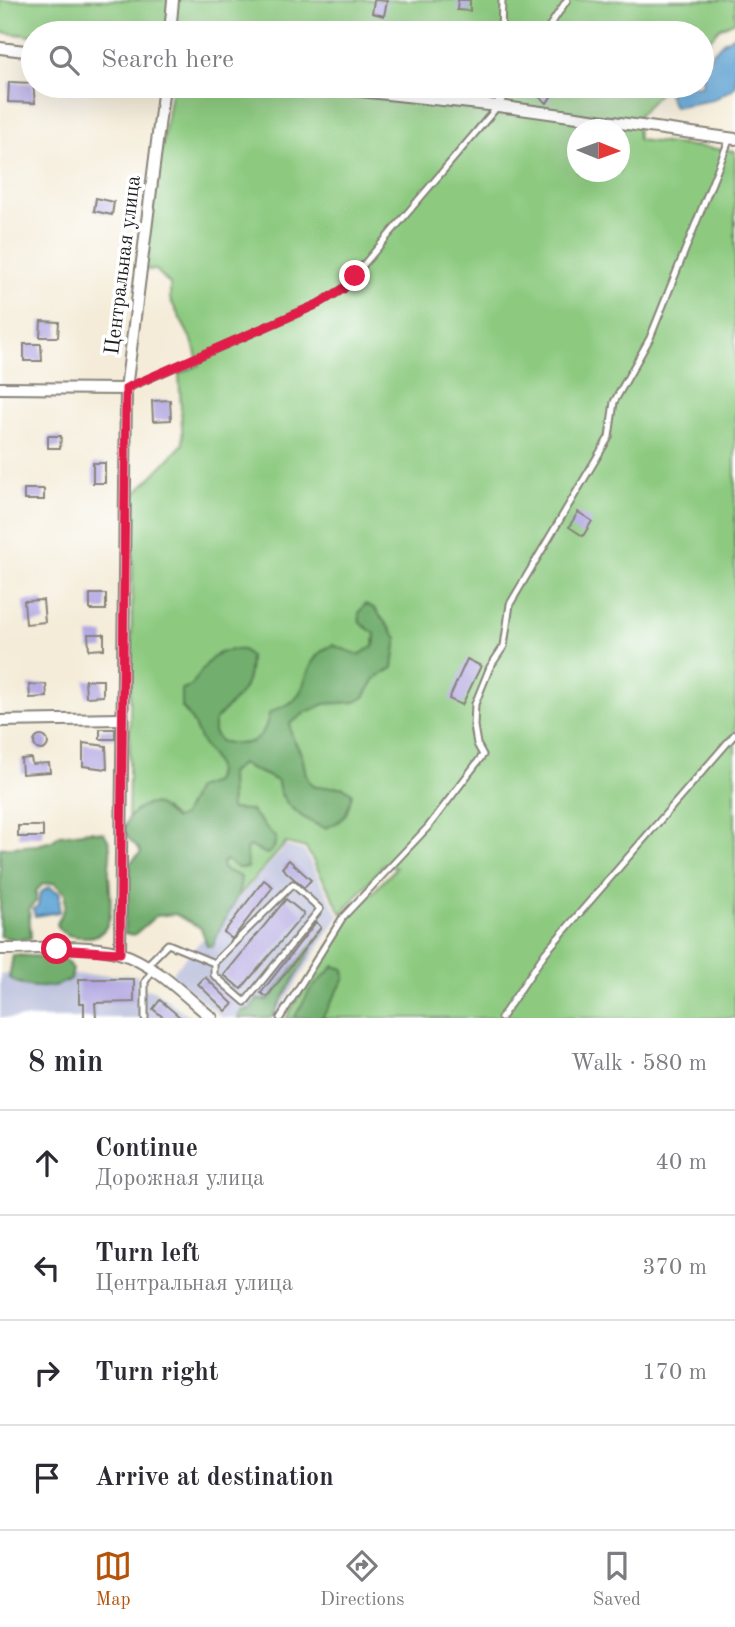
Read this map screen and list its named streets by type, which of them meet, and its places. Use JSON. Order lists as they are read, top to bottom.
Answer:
{
  "streets": {
    "street": ["Центральная улица"]
  },
  "north": "right",
  "page": {
    "search": "Search here",
    "heading": ["8 min", "Walk · 580 m"],
    "list": [
      ["Continue", "Дорожная улица", "40 m"],
      ["Turn left", "Центральная улица", "370 m"],
      ["Turn right", "170 m"],
      "Arrive at destination"
    ],
    "nav": ["Map", "Directions", "Saved"]
  }
}
